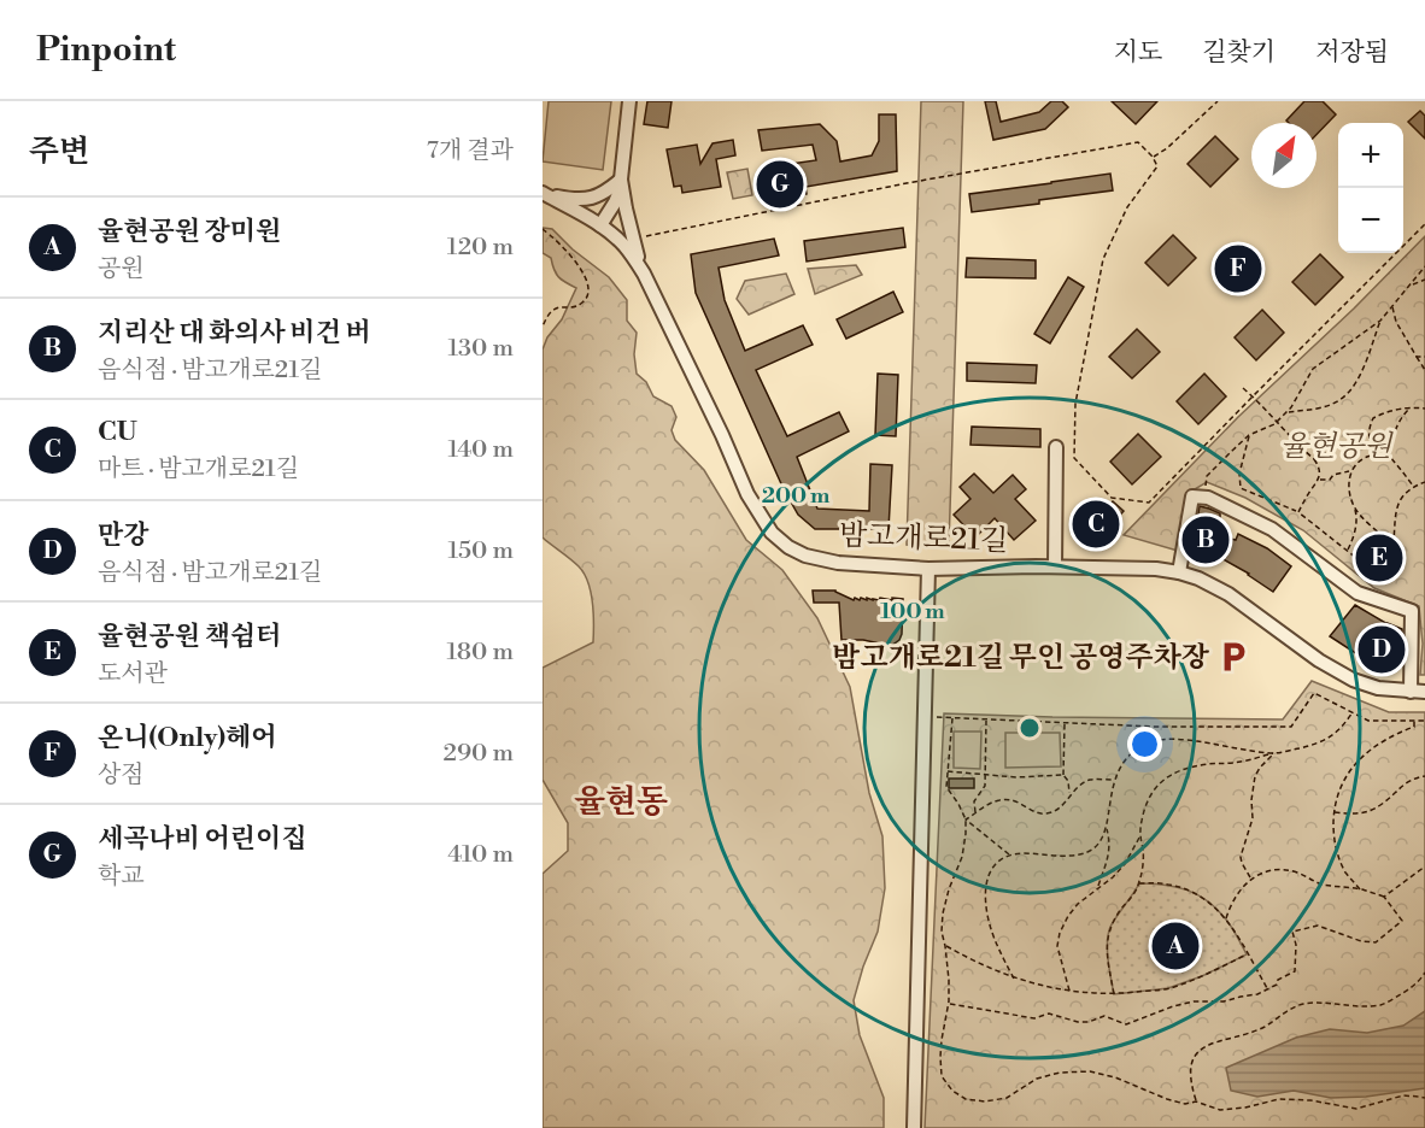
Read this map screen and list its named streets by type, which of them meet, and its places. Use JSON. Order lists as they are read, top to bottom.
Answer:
{
  "streets": {
    "street": ["밤고개로21길"]
  },
  "districts": ["율현동"],
  "parks": ["율현공원"],
  "places": {
    "parking": ["밤고개로21길 무인 공영주차장"]
  },
  "north": "top right",
  "page": {
    "header": "Pinpoint",
    "nav": ["지도", "길찾기", "저장됨"],
    "heading": ["주변", "7개 결과"],
    "map_buttons": ["+", "−"],
    "pins": [
      "G",
      "F",
      "C",
      "B",
      "E",
      "D",
      "A"
    ],
    "list": [
      {
        "mark": "A",
        "name": "율현공원 장미원",
        "note": "공원",
        "value": "120 m"
      },
      {
        "mark": "B",
        "name": "지리산 대 화의사 비건 버",
        "note": "음식점 · 밤고개로21길",
        "value": "130 m"
      },
      {
        "mark": "C",
        "name": "CU",
        "note": "마트 · 밤고개로21길",
        "value": "140 m"
      },
      {
        "mark": "D",
        "name": "만강",
        "note": "음식점 · 밤고개로21길",
        "value": "150 m"
      },
      {
        "mark": "E",
        "name": "율현공원 책쉼터",
        "note": "도서관",
        "value": "180 m"
      },
      {
        "mark": "F",
        "name": "온니(Only)헤어",
        "note": "상점",
        "value": "290 m"
      },
      {
        "mark": "G",
        "name": "세곡나비 어린이집",
        "note": "학교",
        "value": "410 m"
      }
    ]
  },
  "rings": ["200 m", "100 m"]
}
